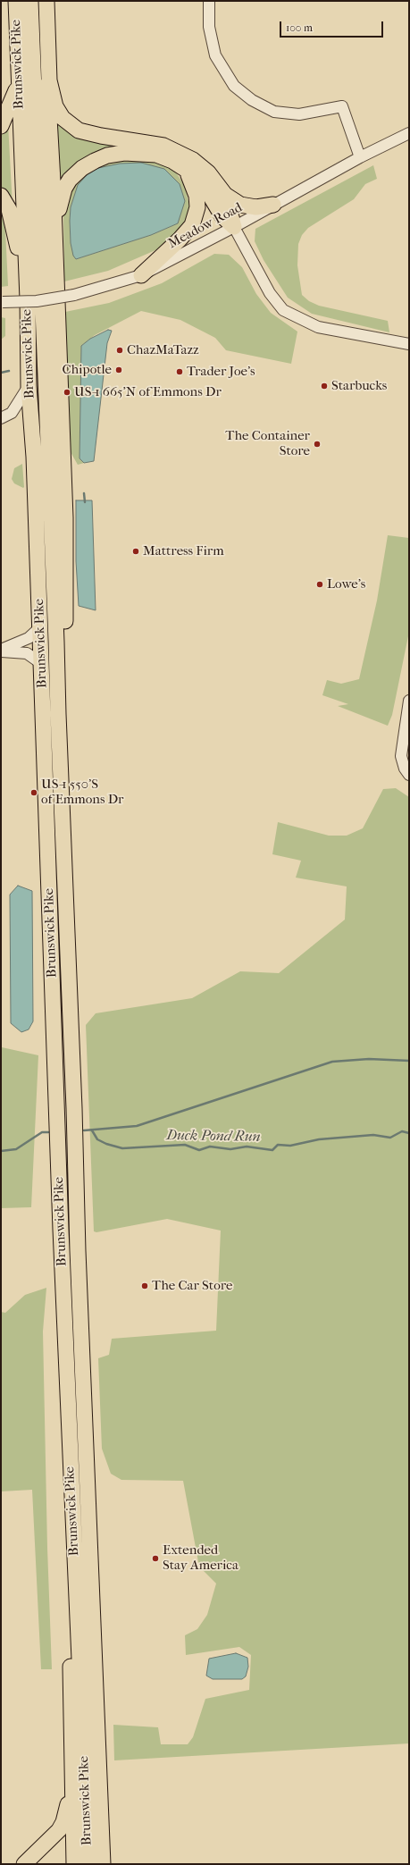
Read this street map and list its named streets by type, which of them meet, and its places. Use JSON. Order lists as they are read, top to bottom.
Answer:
{
  "streets": {
    "highway": ["Brunswick Pike"],
    "street": ["Meadow Road"]
  },
  "water": ["Duck Pond Run"],
  "places": [
    "ChazMaTazz",
    "Chipotle",
    "Trader Joe's",
    "Starbucks",
    "US-1 665'N of Emmons Dr",
    "The Container Store",
    "Mattress Firm",
    "Lowe's",
    "US-1 550'S of Emmons Dr",
    "The Car Store",
    "Extended Stay America"
  ],
  "scale_bar": "100 m"
}
